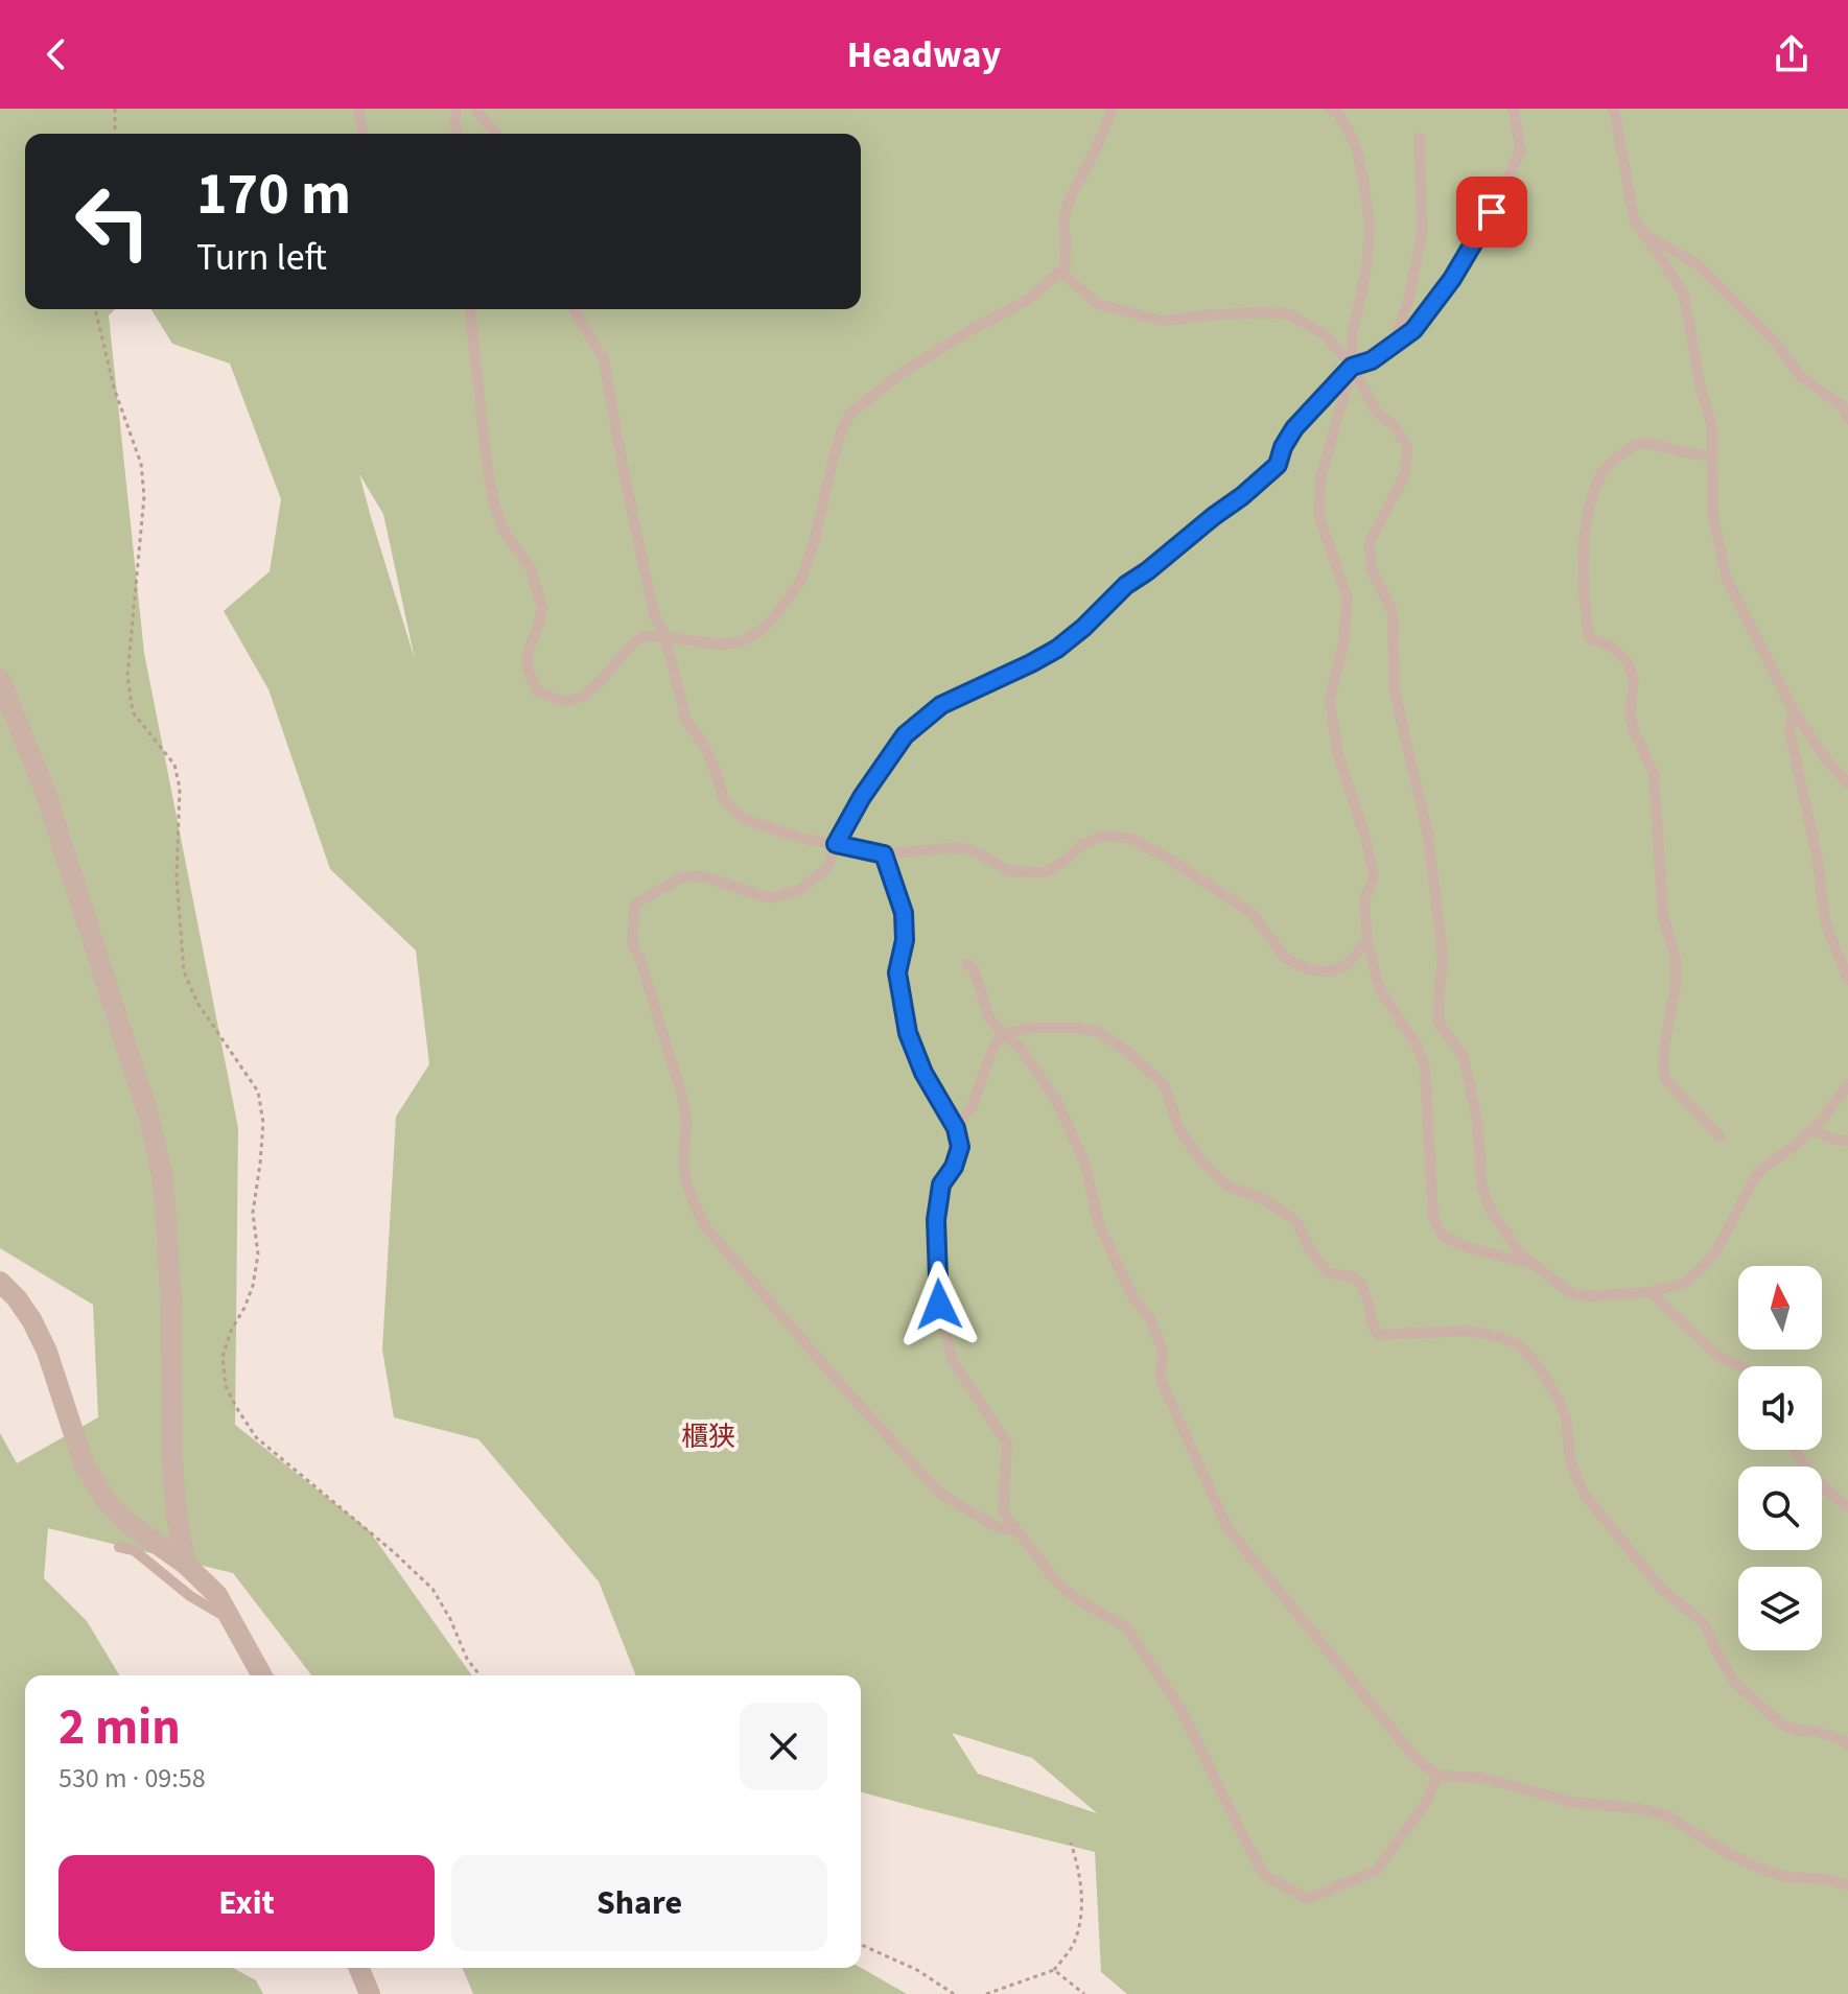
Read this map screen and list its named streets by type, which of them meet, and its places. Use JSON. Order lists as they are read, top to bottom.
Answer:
{
  "districts": ["櫃狭"],
  "north": "top",
  "page": {
    "header": "Headway",
    "turn": ["170 m", "Turn left"],
    "heading": ["2 min", "530 m · 09:58"],
    "buttons": ["Exit", "Share"]
  }
}
